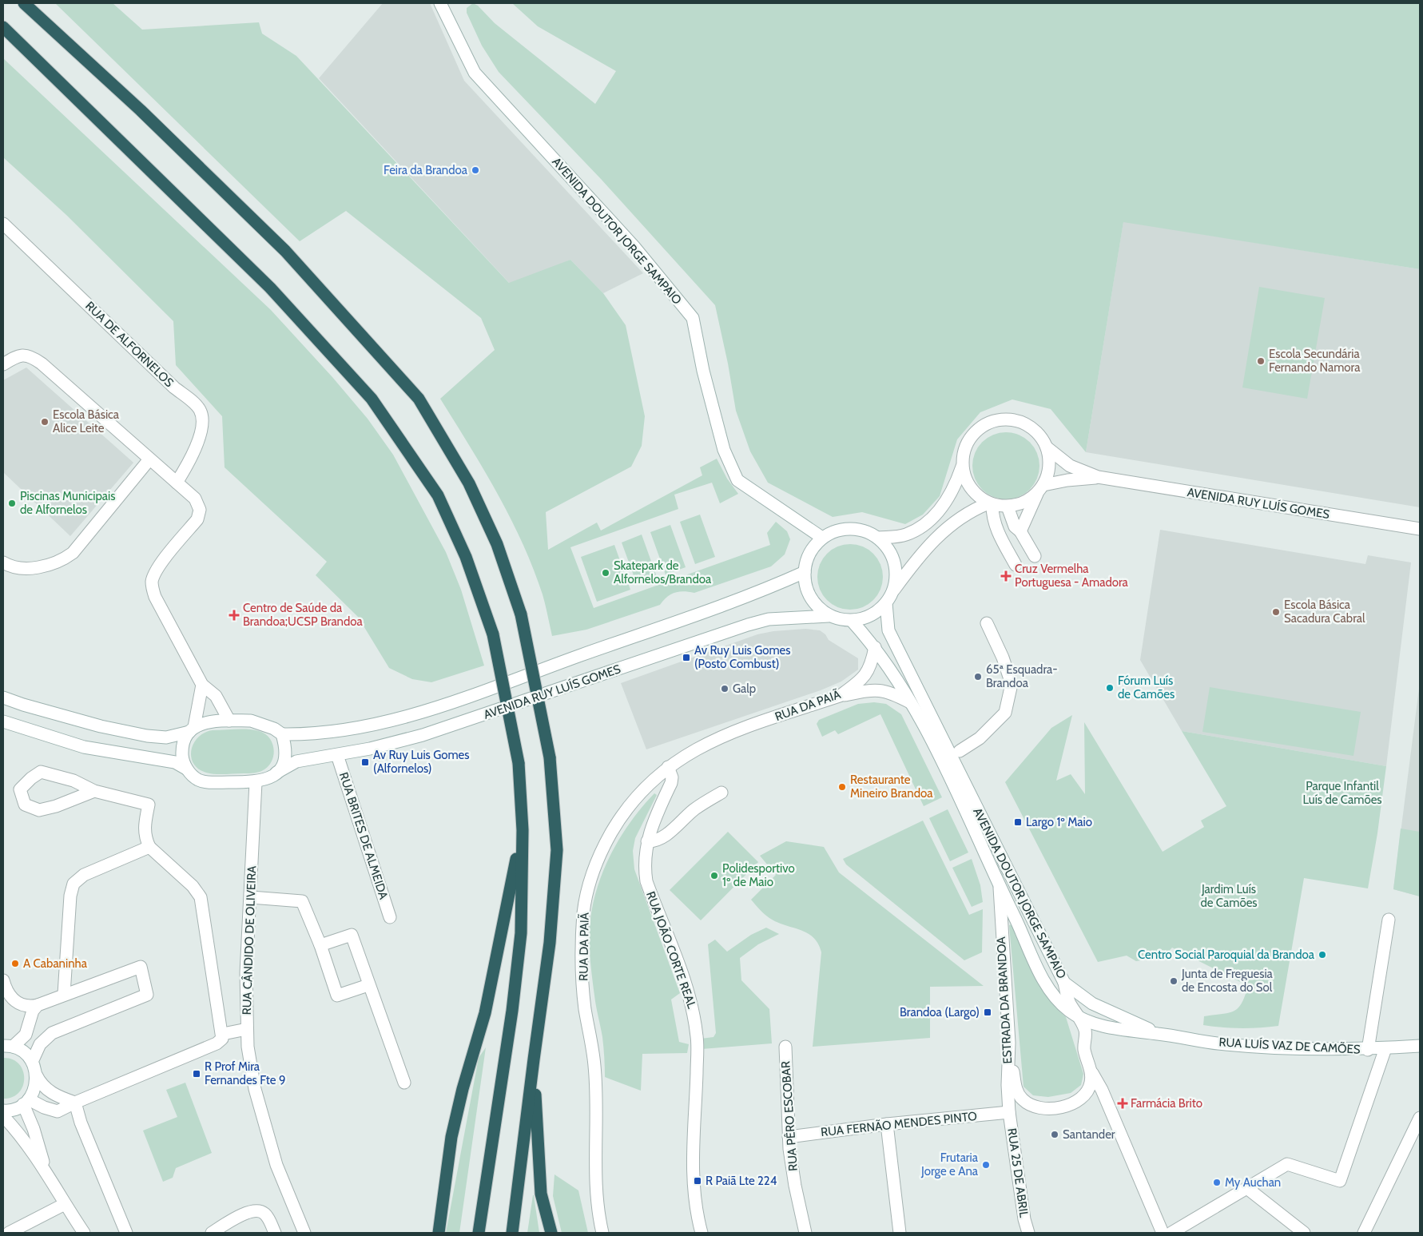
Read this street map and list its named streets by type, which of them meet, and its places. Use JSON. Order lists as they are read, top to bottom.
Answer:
{
  "streets": {
    "street": [
      "AVENIDA DOUTOR JORGE SAMPAIO",
      "RUA DE ALFORNELOS",
      "AVENIDA RUY LUÍS GOMES",
      "RUA DA PAIÃ",
      "RUA BRITES DE ALMEIDA",
      "RUA CÂNDIDO DE OLIVEIRA",
      "RUA JOÃO CORTE REAL",
      "ESTRADA DA BRANDOA",
      "RUA LUÍS VAZ DE CAMÕES",
      "RUA PÊRO ESCOBAR",
      "RUA FERNÃO MENDES PINTO",
      "RUA 25 DE ABRIL"
    ]
  },
  "crossings": [
    ["AVENIDA DOUTOR JORGE SAMPAIO", "AVENIDA RUY LUÍS GOMES"],
    ["AVENIDA DOUTOR JORGE SAMPAIO", "RUA DA PAIÃ"],
    ["AVENIDA DOUTOR JORGE SAMPAIO", "ESTRADA DA BRANDOA"],
    ["AVENIDA DOUTOR JORGE SAMPAIO", "RUA LUÍS VAZ DE CAMÕES"],
    ["AVENIDA RUY LUÍS GOMES", "RUA BRITES DE ALMEIDA"],
    ["AVENIDA RUY LUÍS GOMES", "RUA CÂNDIDO DE OLIVEIRA"],
    ["RUA DA PAIÃ", "RUA JOÃO CORTE REAL"],
    ["ESTRADA DA BRANDOA", "RUA FERNÃO MENDES PINTO"],
    ["ESTRADA DA BRANDOA", "RUA 25 DE ABRIL"],
    ["RUA PÊRO ESCOBAR", "RUA FERNÃO MENDES PINTO"],
    ["RUA FERNÃO MENDES PINTO", "RUA 25 DE ABRIL"]
  ],
  "parks": ["Parque Infantil Luís de Camões", "Jardim Luís de Camões"],
  "places": {
    "other": [
      "Feira da Brandoa",
      "Escola Secundária Fernando Namora",
      "Escola Básica Alice Leite",
      "Piscinas Municipais de Alfornelos",
      "Skatepark de Alfornelos/Brandoa",
      "Escola Básica Sacadura Cabral",
      "65ª Esquadra- Brandoa",
      "Fórum Luís de Camões",
      "Galp",
      "Restaurante Mineiro Brandoa",
      "Polidesportivo 1º de Maio",
      "Centro Social Paroquial da Brandoa",
      "A Cabaninha",
      "Junta de Freguesia de Encosta do Sol",
      "Santander",
      "Frutaria Jorge e Ana",
      "My Auchan"
    ],
    "health": ["Cruz Vermelha Portuguesa - Amadora", "Centro de Saúde da Brandoa;UCSP Brandoa", "Farmácia Brito"],
    "transit": [
      "Av Ruy Luis Gomes (Posto Combust)",
      "Av Ruy Luis Gomes (Alfornelos)",
      "Largo 1º Maio",
      "Brandoa (Largo)",
      "R Prof Mira Fernandes Fte 9",
      "R Paiã Lte 224"
    ]
  }
}
